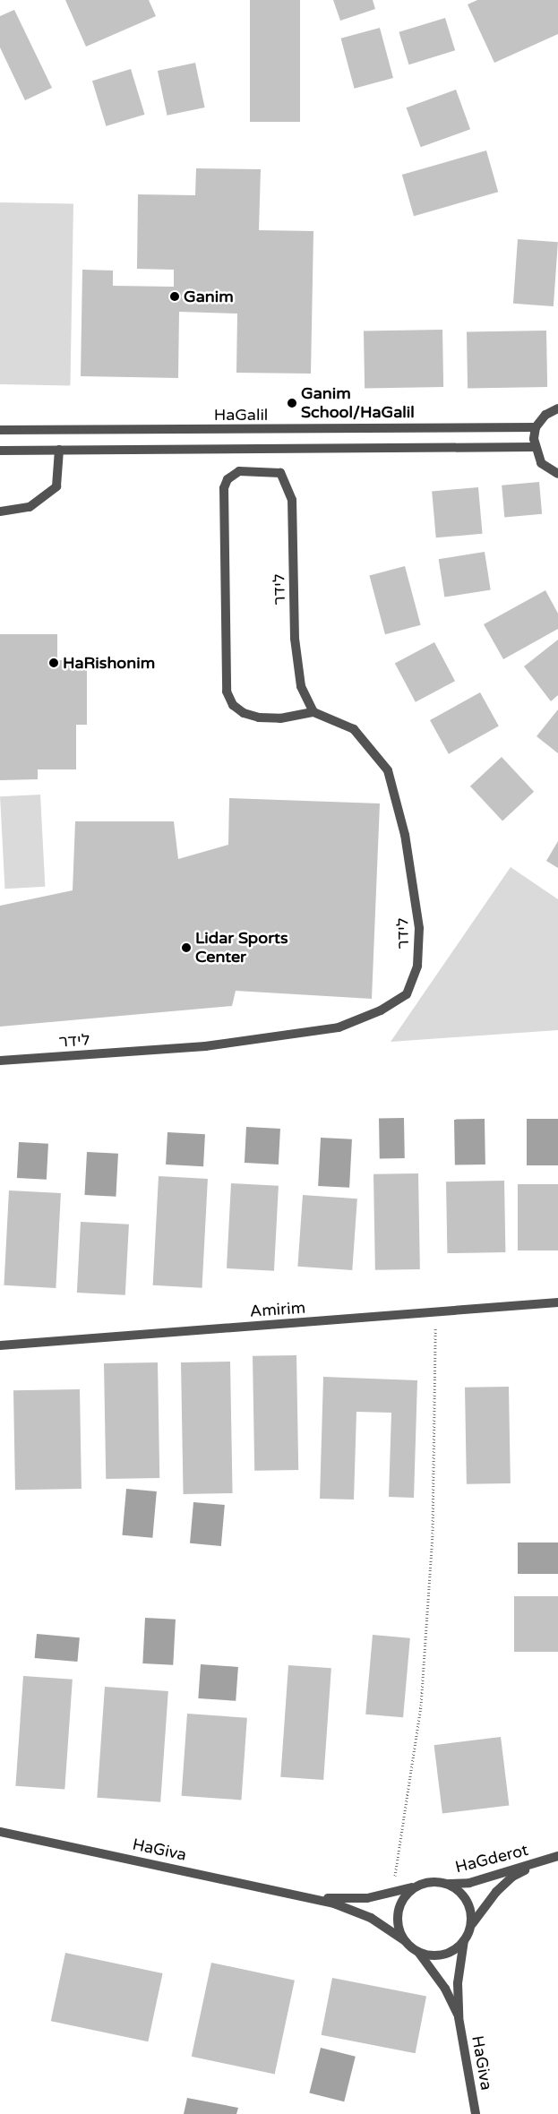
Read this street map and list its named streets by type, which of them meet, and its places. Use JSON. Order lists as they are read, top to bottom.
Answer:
{
  "streets": {
    "street": [
      "HaGalil",
      "לידר",
      "Amirim",
      "HaGiva",
      "HaGderot"
    ]
  },
  "crossings": [
    ["HaGiva", "HaGderot"]
  ],
  "places": [
    "Ganim",
    "Ganim School/HaGalil",
    "HaRishonim",
    "Lidar Sports Center"
  ]
}
